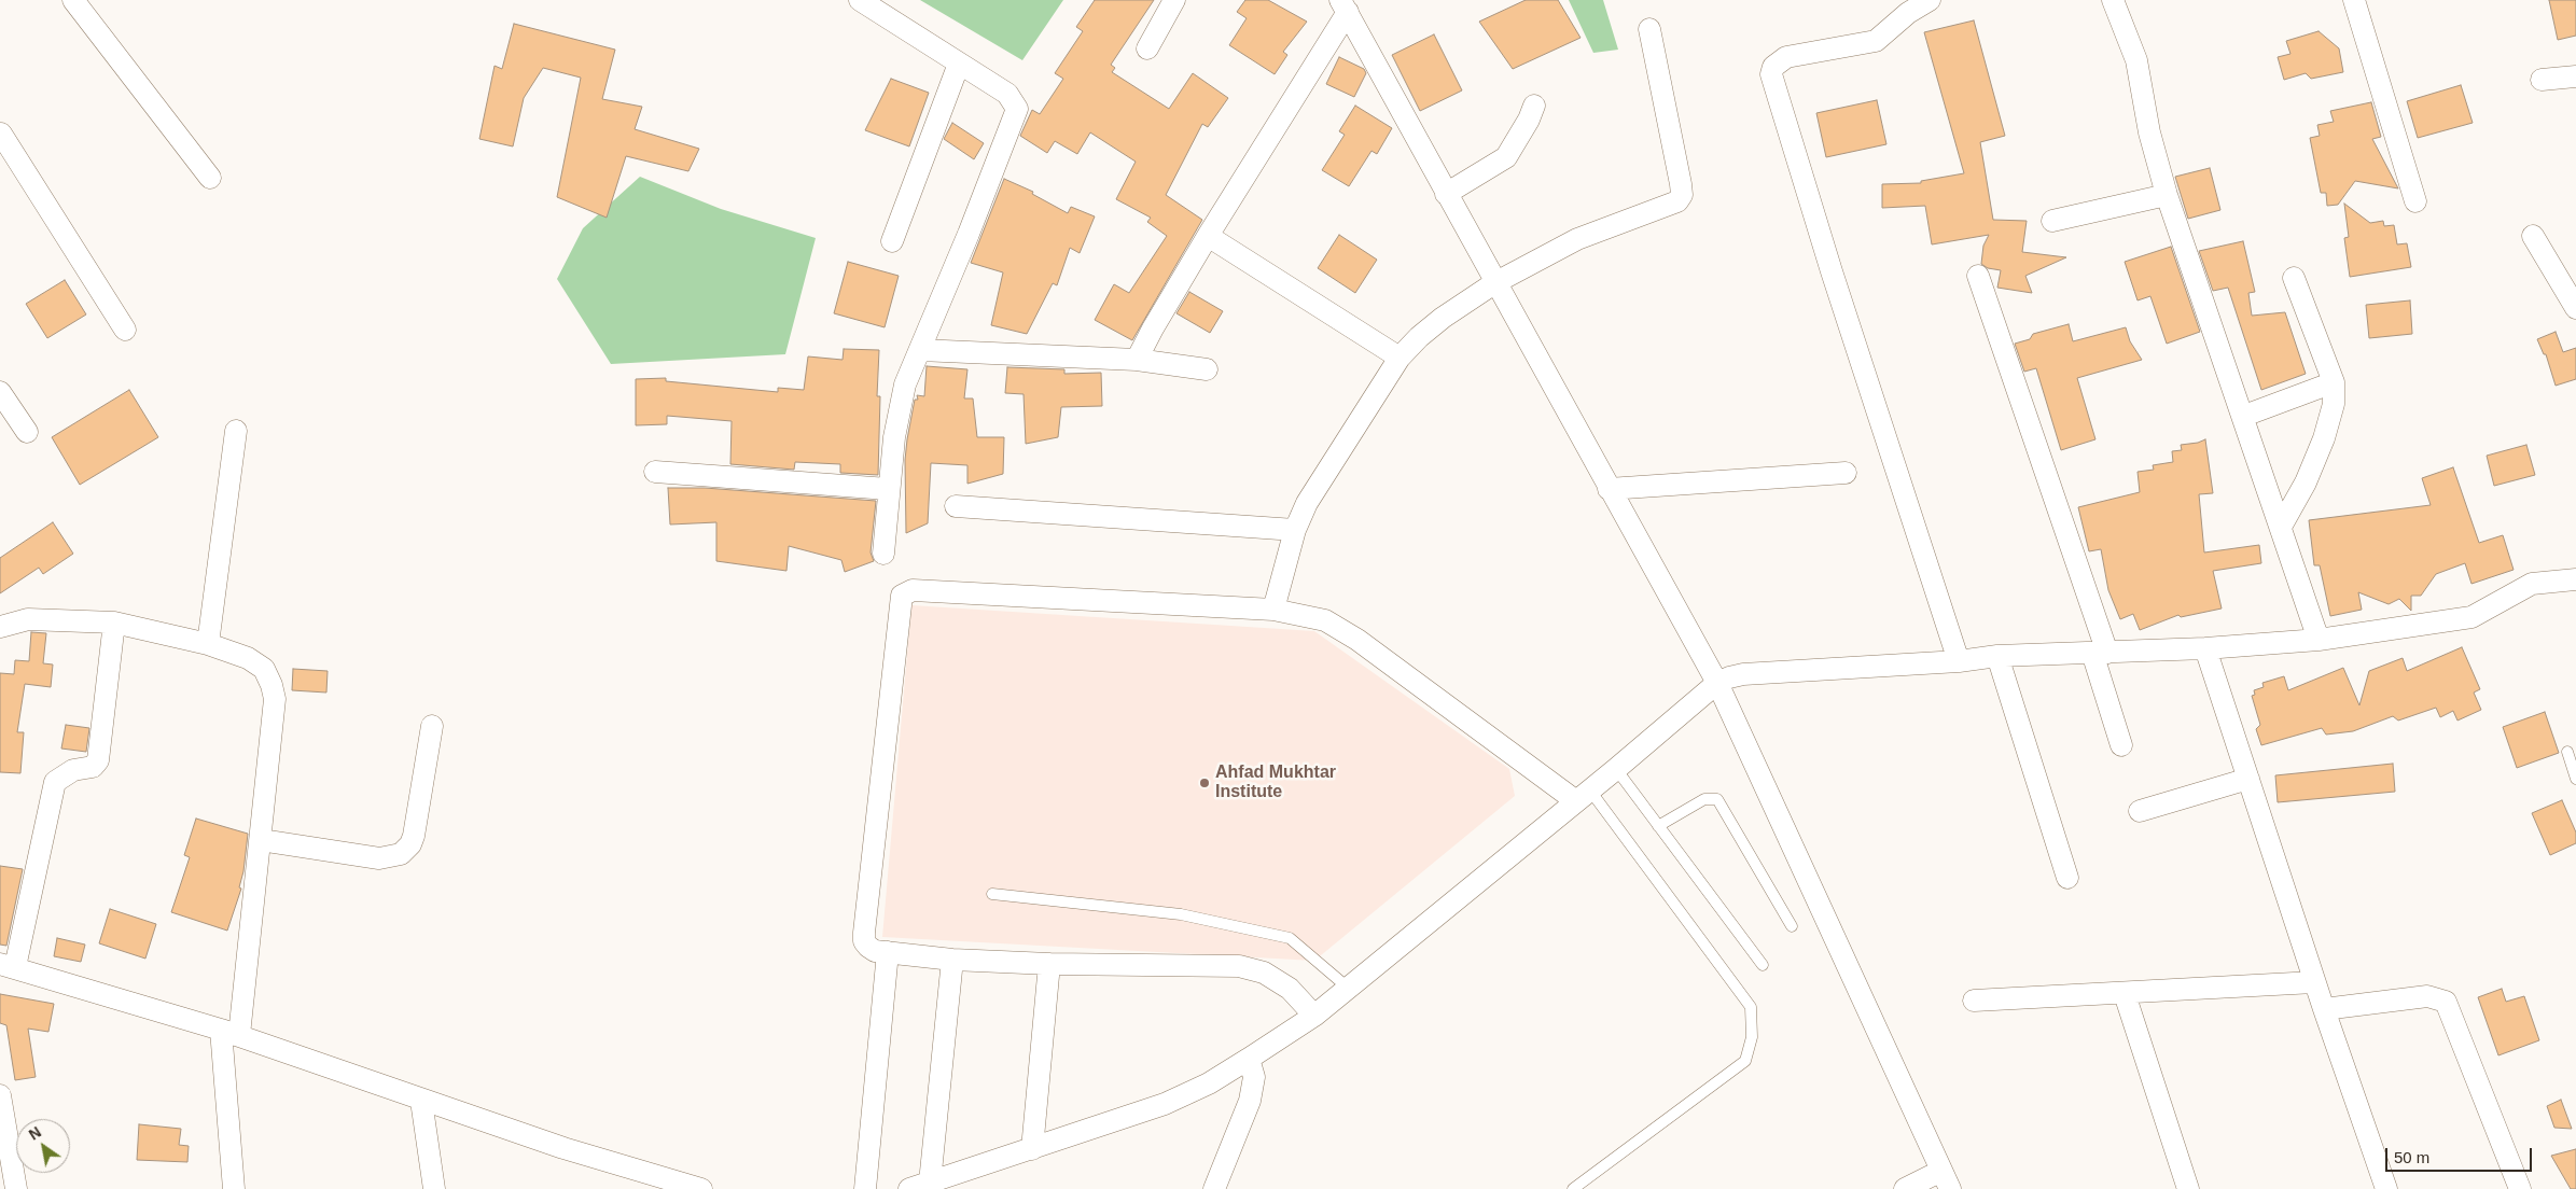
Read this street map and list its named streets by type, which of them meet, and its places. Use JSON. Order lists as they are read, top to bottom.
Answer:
{
  "places": ["Ahfad Mukhtar Institute"],
  "scale_bar": "50 m",
  "north": "top left"
}
